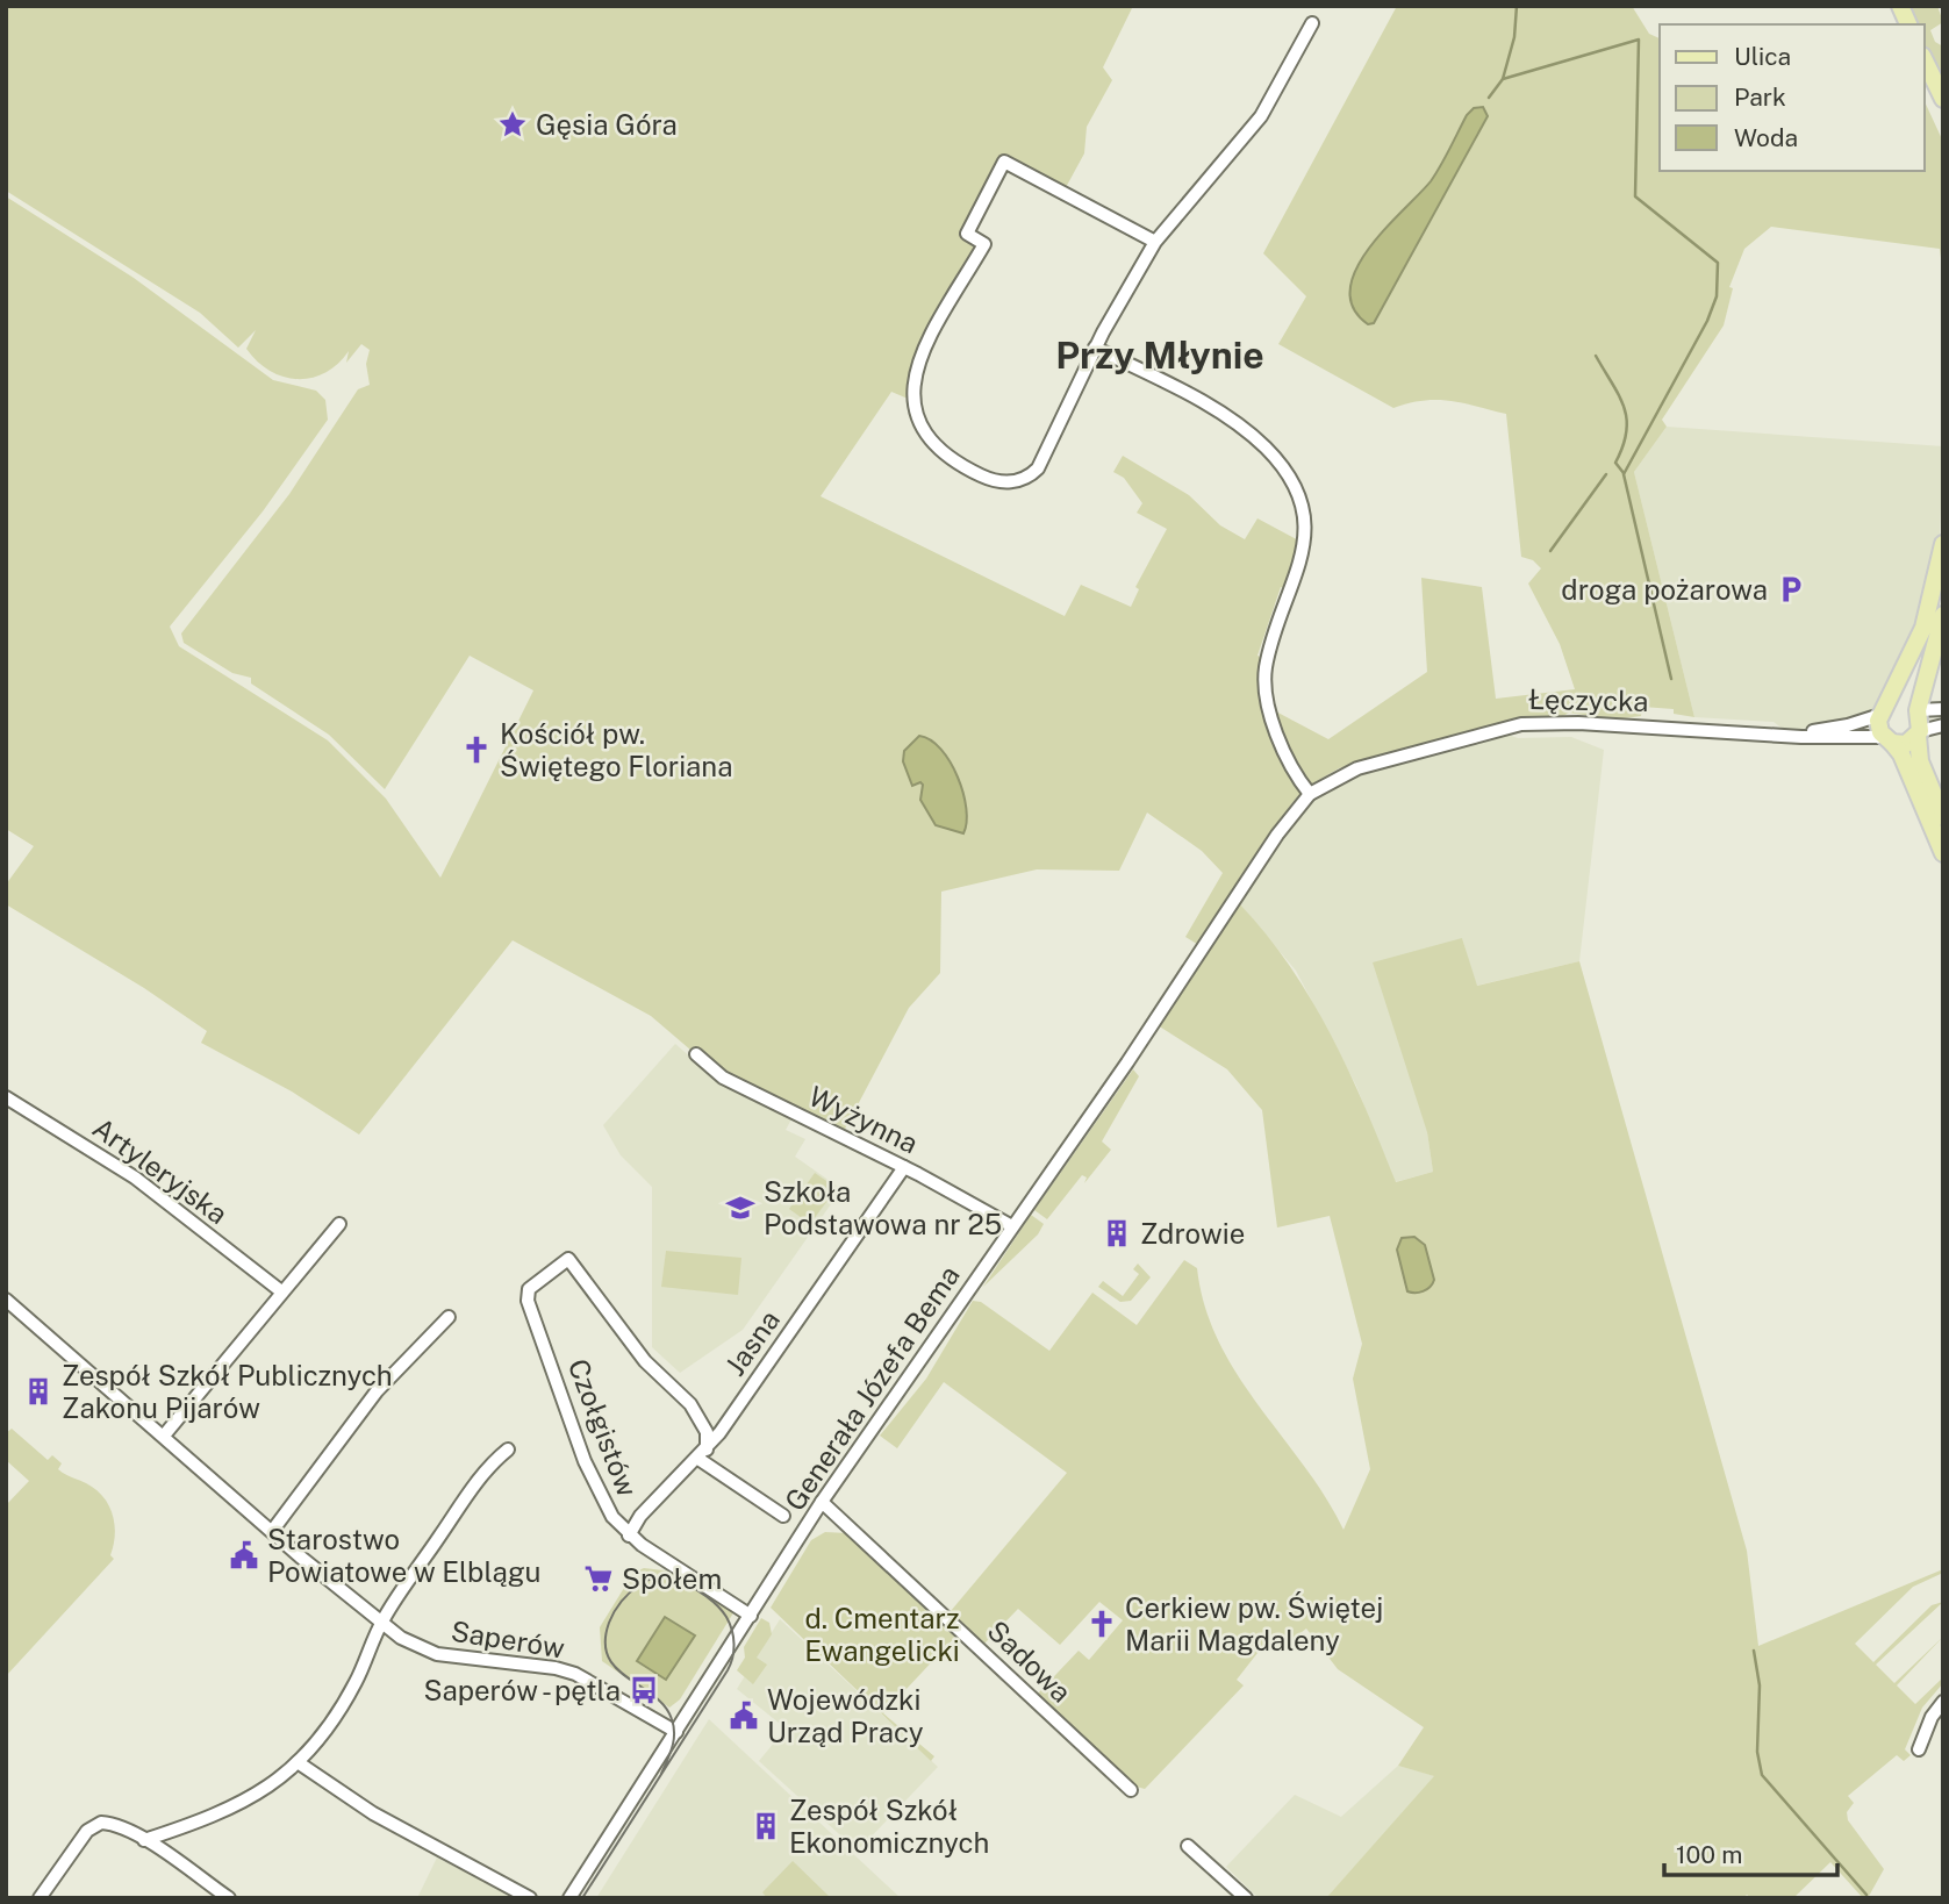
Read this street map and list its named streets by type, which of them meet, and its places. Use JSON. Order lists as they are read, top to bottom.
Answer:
{
  "streets": {
    "street": [
      "Łęczycka",
      "Wyżynna",
      "Artyleryjska",
      "Jasna",
      "Generała Józefa Bema",
      "Czołgistów",
      "Saperów",
      "Sadowa"
    ]
  },
  "crossings": [
    ["Łęczycka", "Generała Józefa Bema"],
    ["Wyżynna", "Jasna"],
    ["Wyżynna", "Generała Józefa Bema"],
    ["Jasna", "Czołgistów"],
    ["Generała Józefa Bema", "Czołgistów"],
    ["Generała Józefa Bema", "Saperów"],
    ["Generała Józefa Bema", "Sadowa"]
  ],
  "districts": ["Przy Młynie"],
  "parks": ["d. Cmentarz Ewangelicki"],
  "places": {
    "place": ["Gęsia Góra"],
    "parking": ["droga pożarowa"],
    "church": ["Kościół pw. Świętego Floriana", "Cerkiew pw. Świętej Marii Magdaleny"],
    "school or university": ["Szkoła Podstawowa nr 25"],
    "building": ["Zdrowie", "Zespół Szkół Publicznych Zakonu Pijarów", "Zespół Szkół Ekonomicznych"],
    "public building": ["Starostwo Powiatowe w Elblągu", "Wojewódzki Urząd Pracy"],
    "supermarket": ["Społem"],
    "bus stop": ["Saperów - pętla"]
  },
  "legend": ["Ulica", "Park", "Woda"],
  "scale_bar": "100 m"
}
